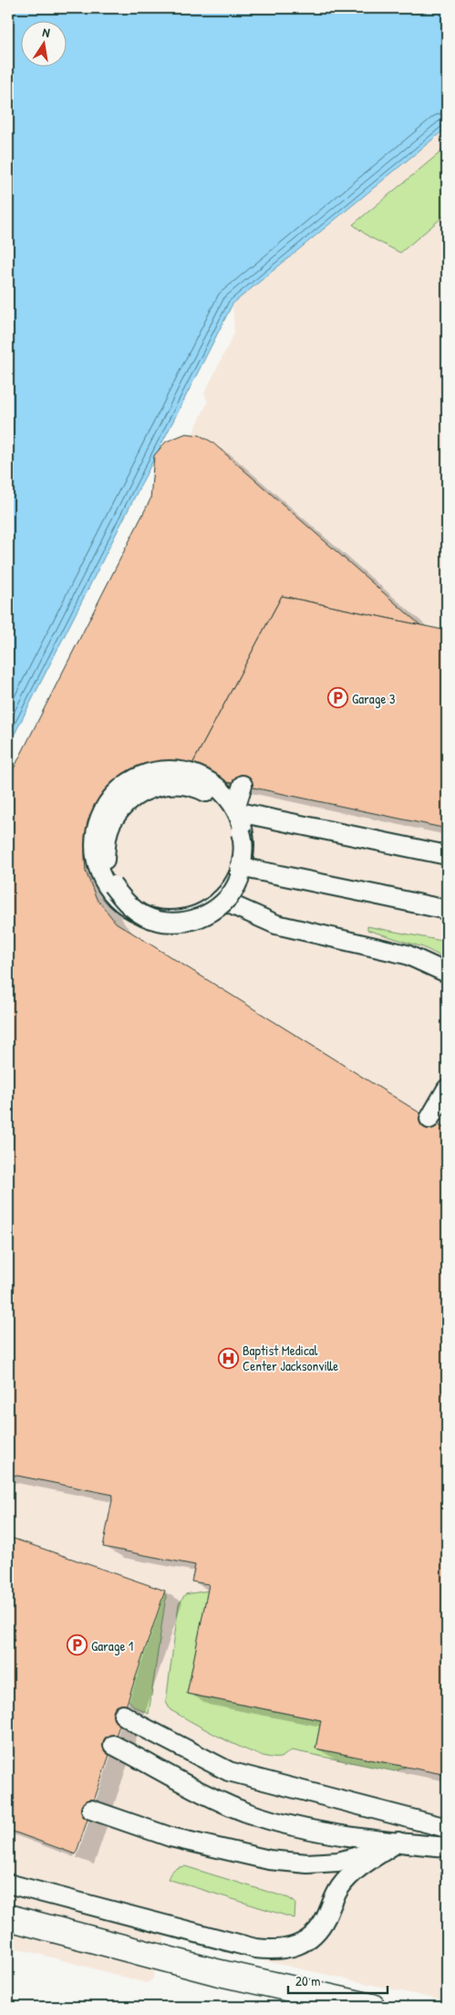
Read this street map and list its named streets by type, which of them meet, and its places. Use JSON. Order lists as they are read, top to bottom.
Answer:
{
  "places": {
    "parking": ["Garage 3", "Garage 1"],
    "hospital": ["Baptist Medical Center Jacksonville"]
  },
  "scale_bar": "20 m",
  "north": "top"
}
